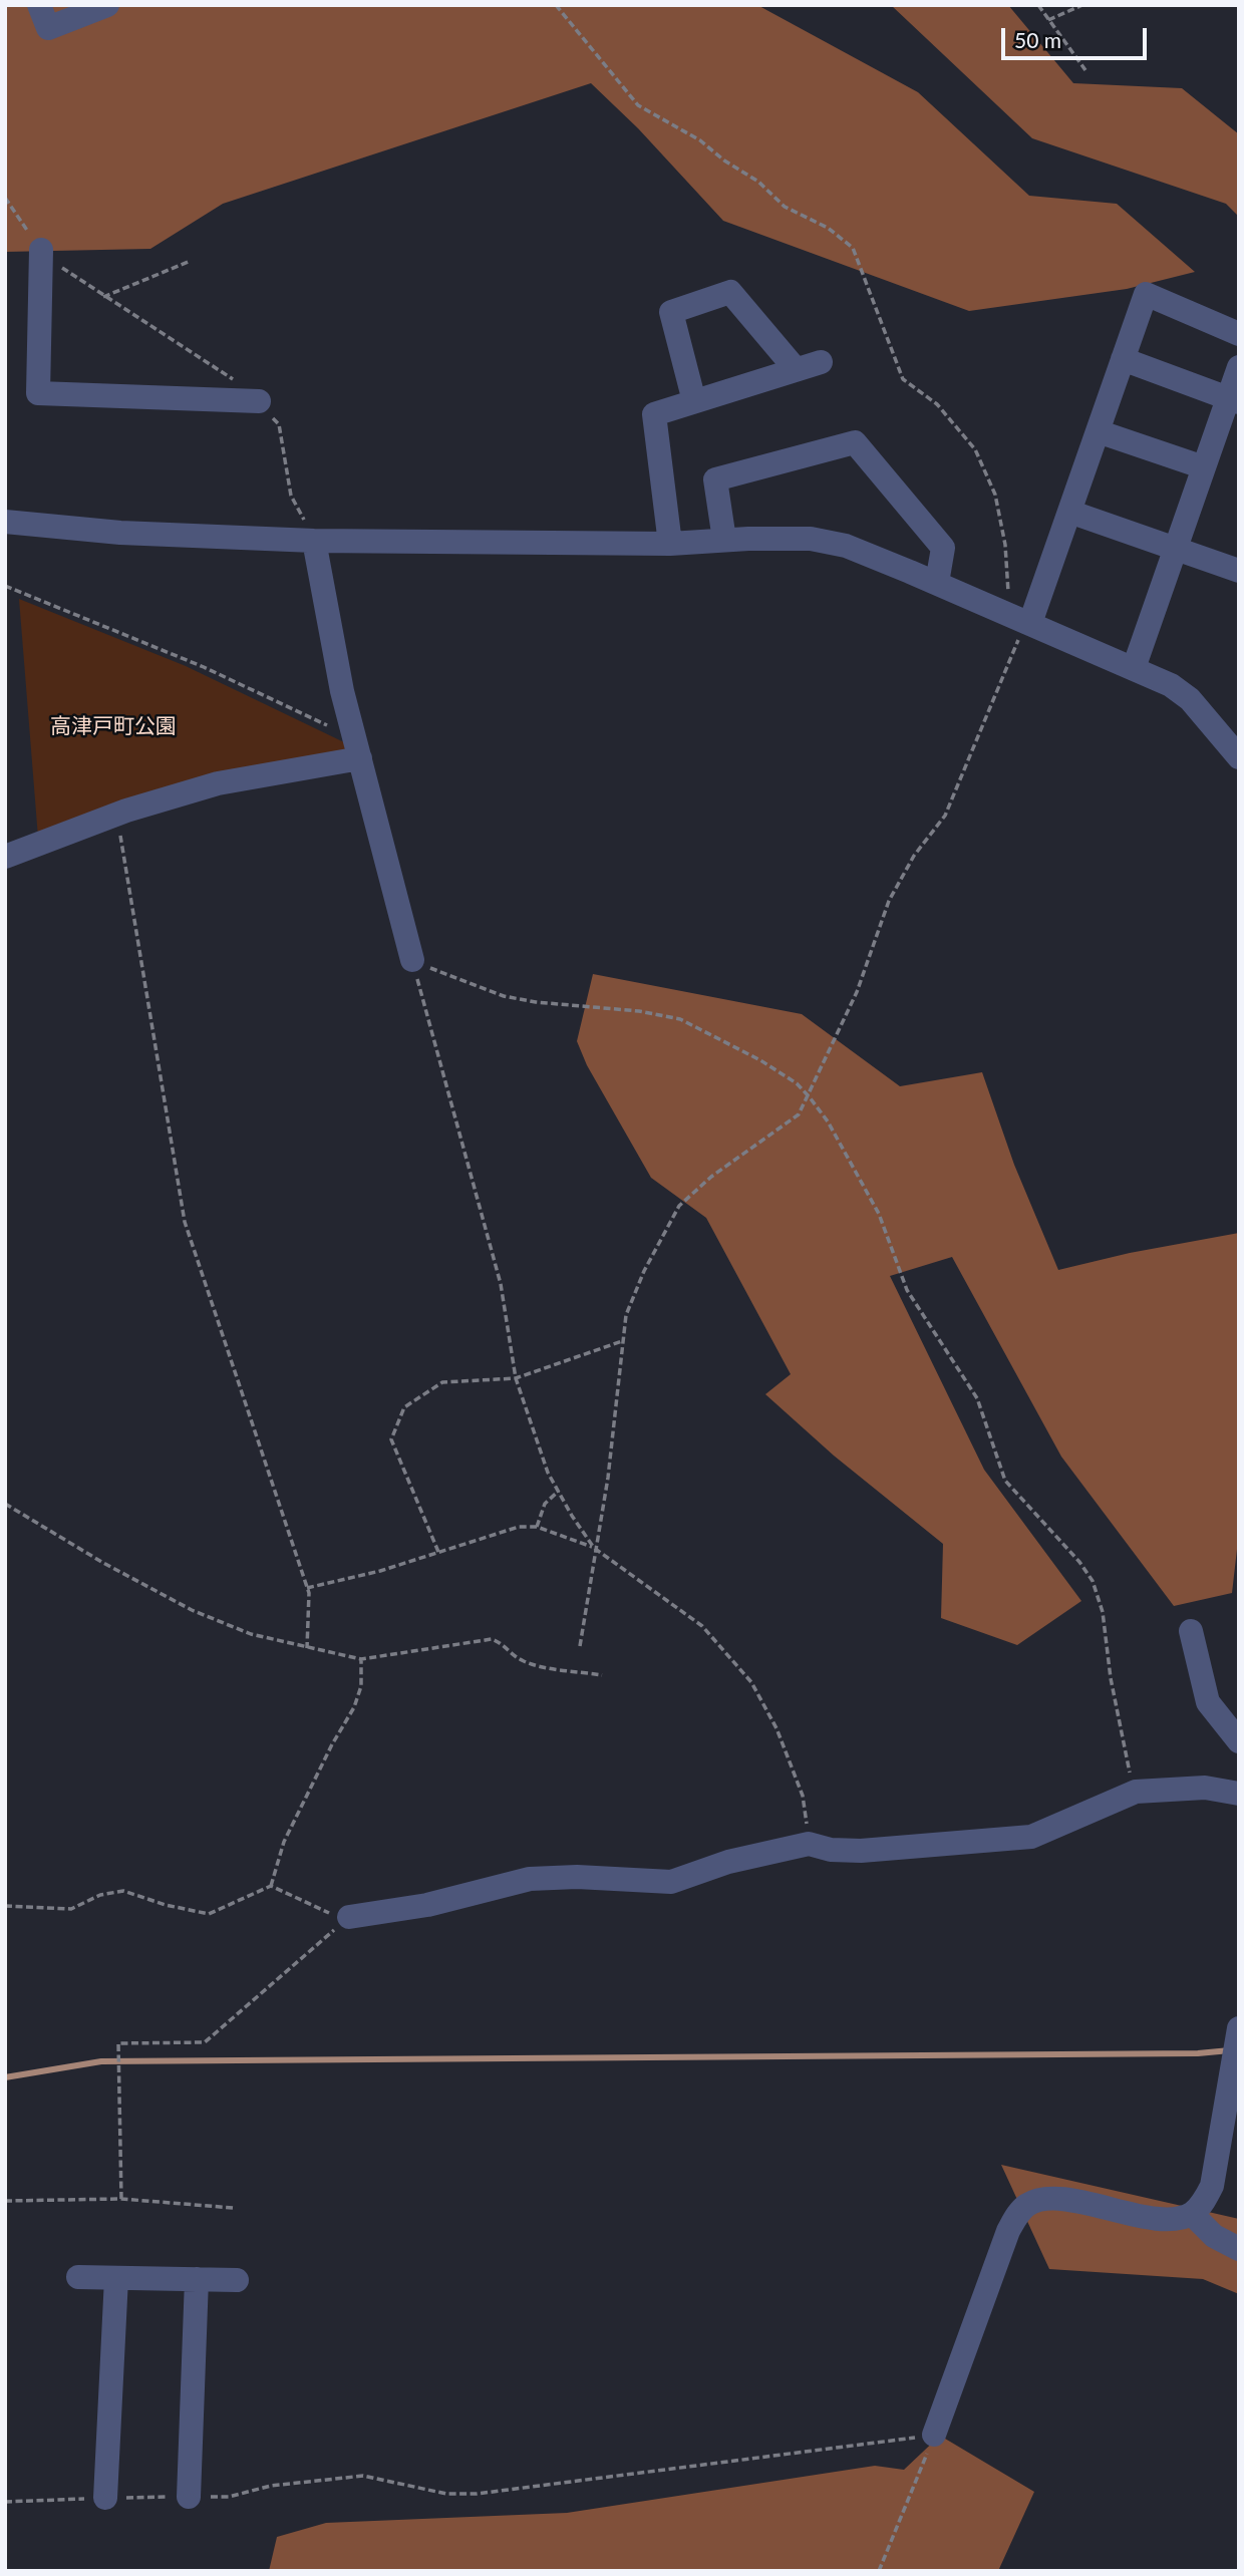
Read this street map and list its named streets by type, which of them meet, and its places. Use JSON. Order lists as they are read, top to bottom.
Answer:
{
  "parks": ["高津戸町公園"],
  "scale_bar": "50 m"
}
